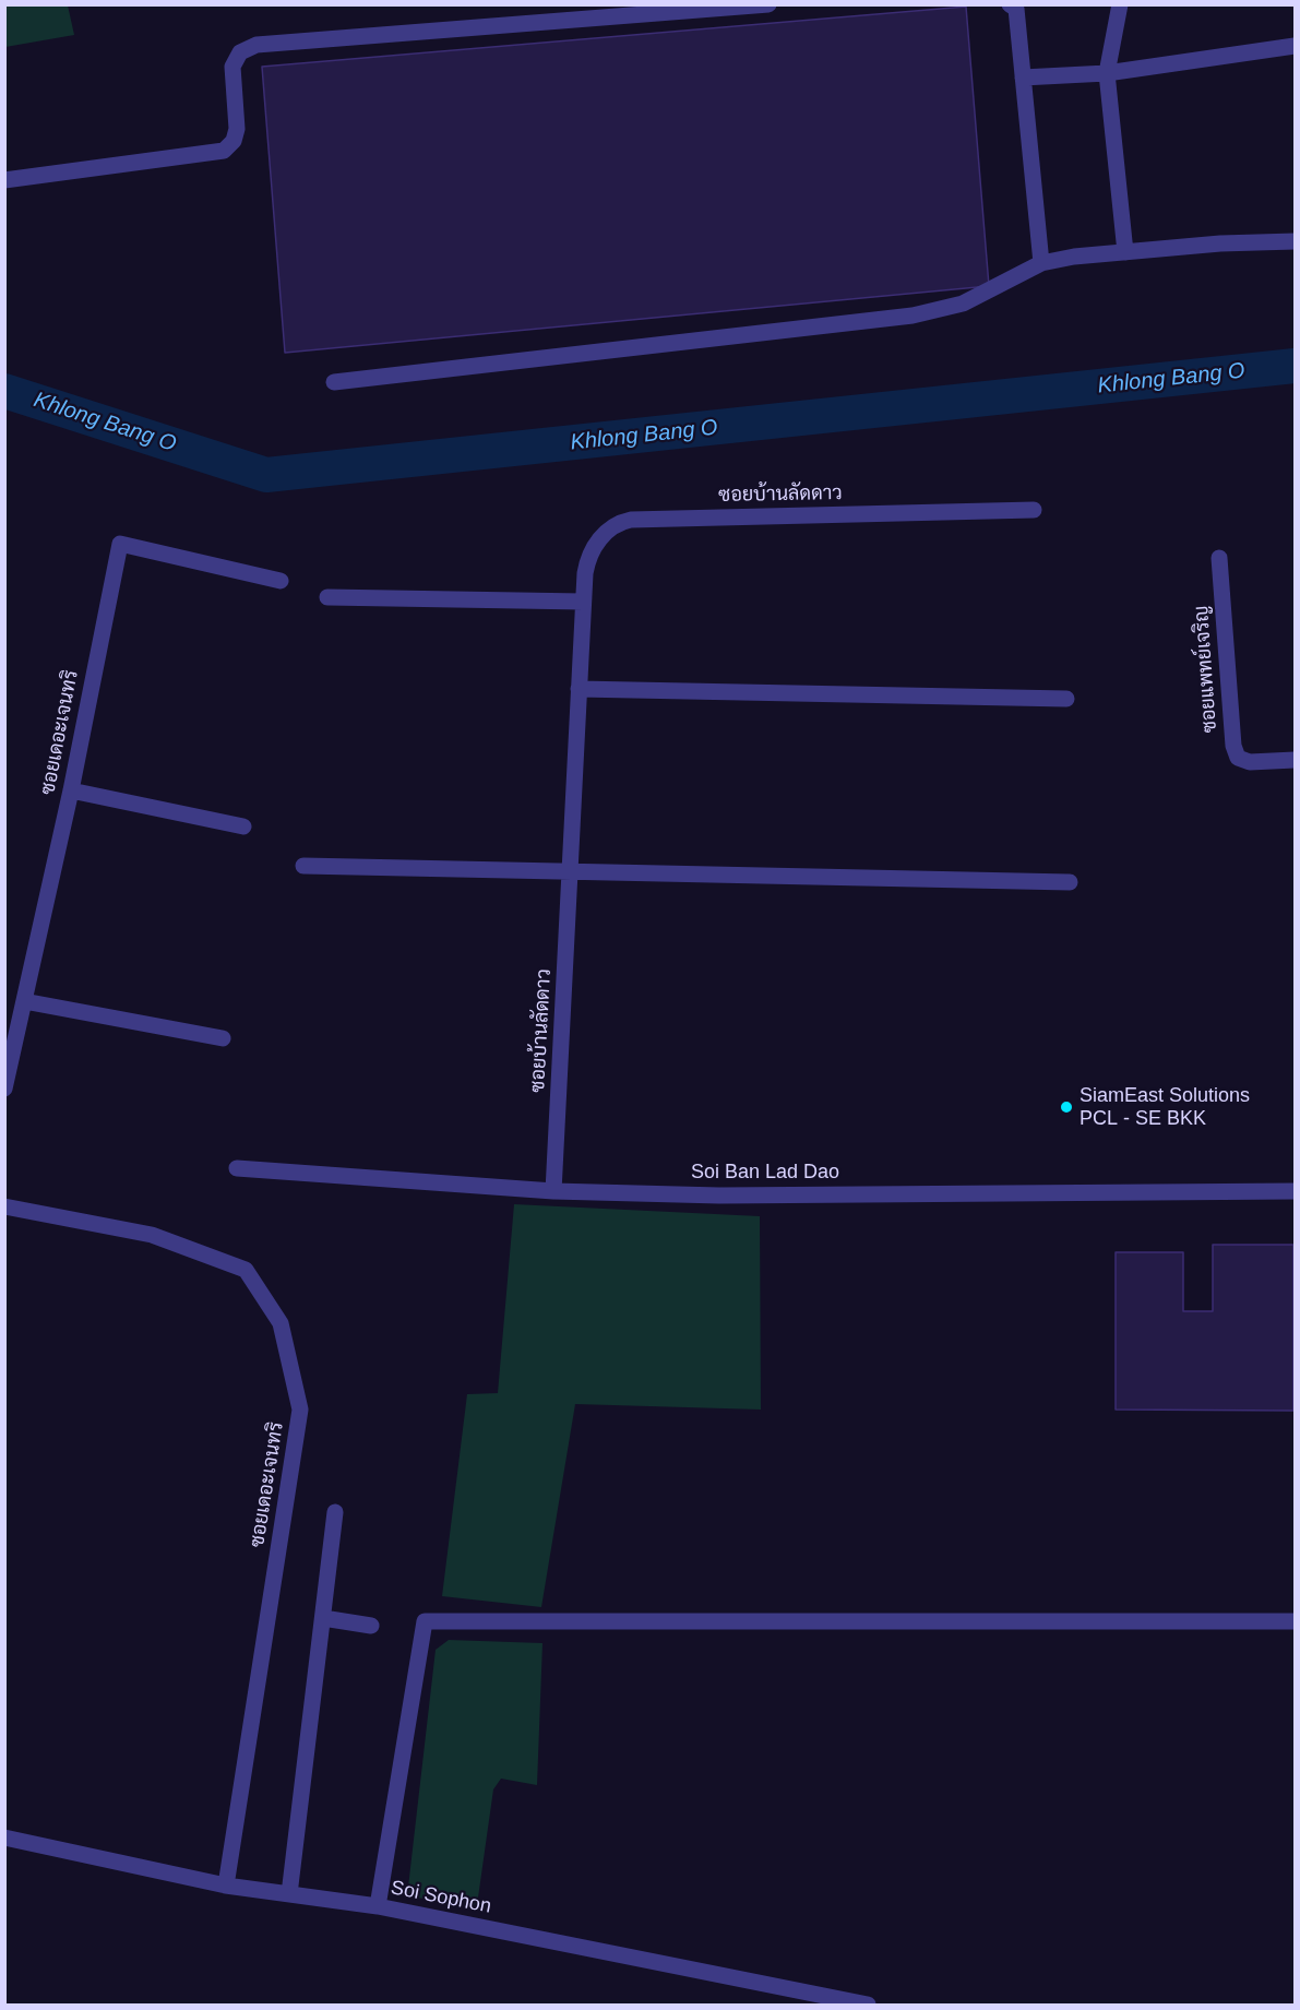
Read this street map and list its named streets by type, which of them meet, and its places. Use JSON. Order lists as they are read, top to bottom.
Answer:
{
  "streets": {
    "street": [
      "ซอยบ้านลัดดาว",
      "ซอยแพทย์เจริญ",
      "ซอยเดอะเจนทริ",
      "Soi Ban Lad Dao",
      "Soi Sophon"
    ]
  },
  "crossings": [
    ["ซอยบ้านลัดดาว", "Soi Ban Lad Dao"],
    ["ซอยเดอะเจนทริ", "Soi Sophon"]
  ],
  "water": ["Khlong Bang O"],
  "places": ["SiamEast Solutions PCL - SE BKK"]
}
